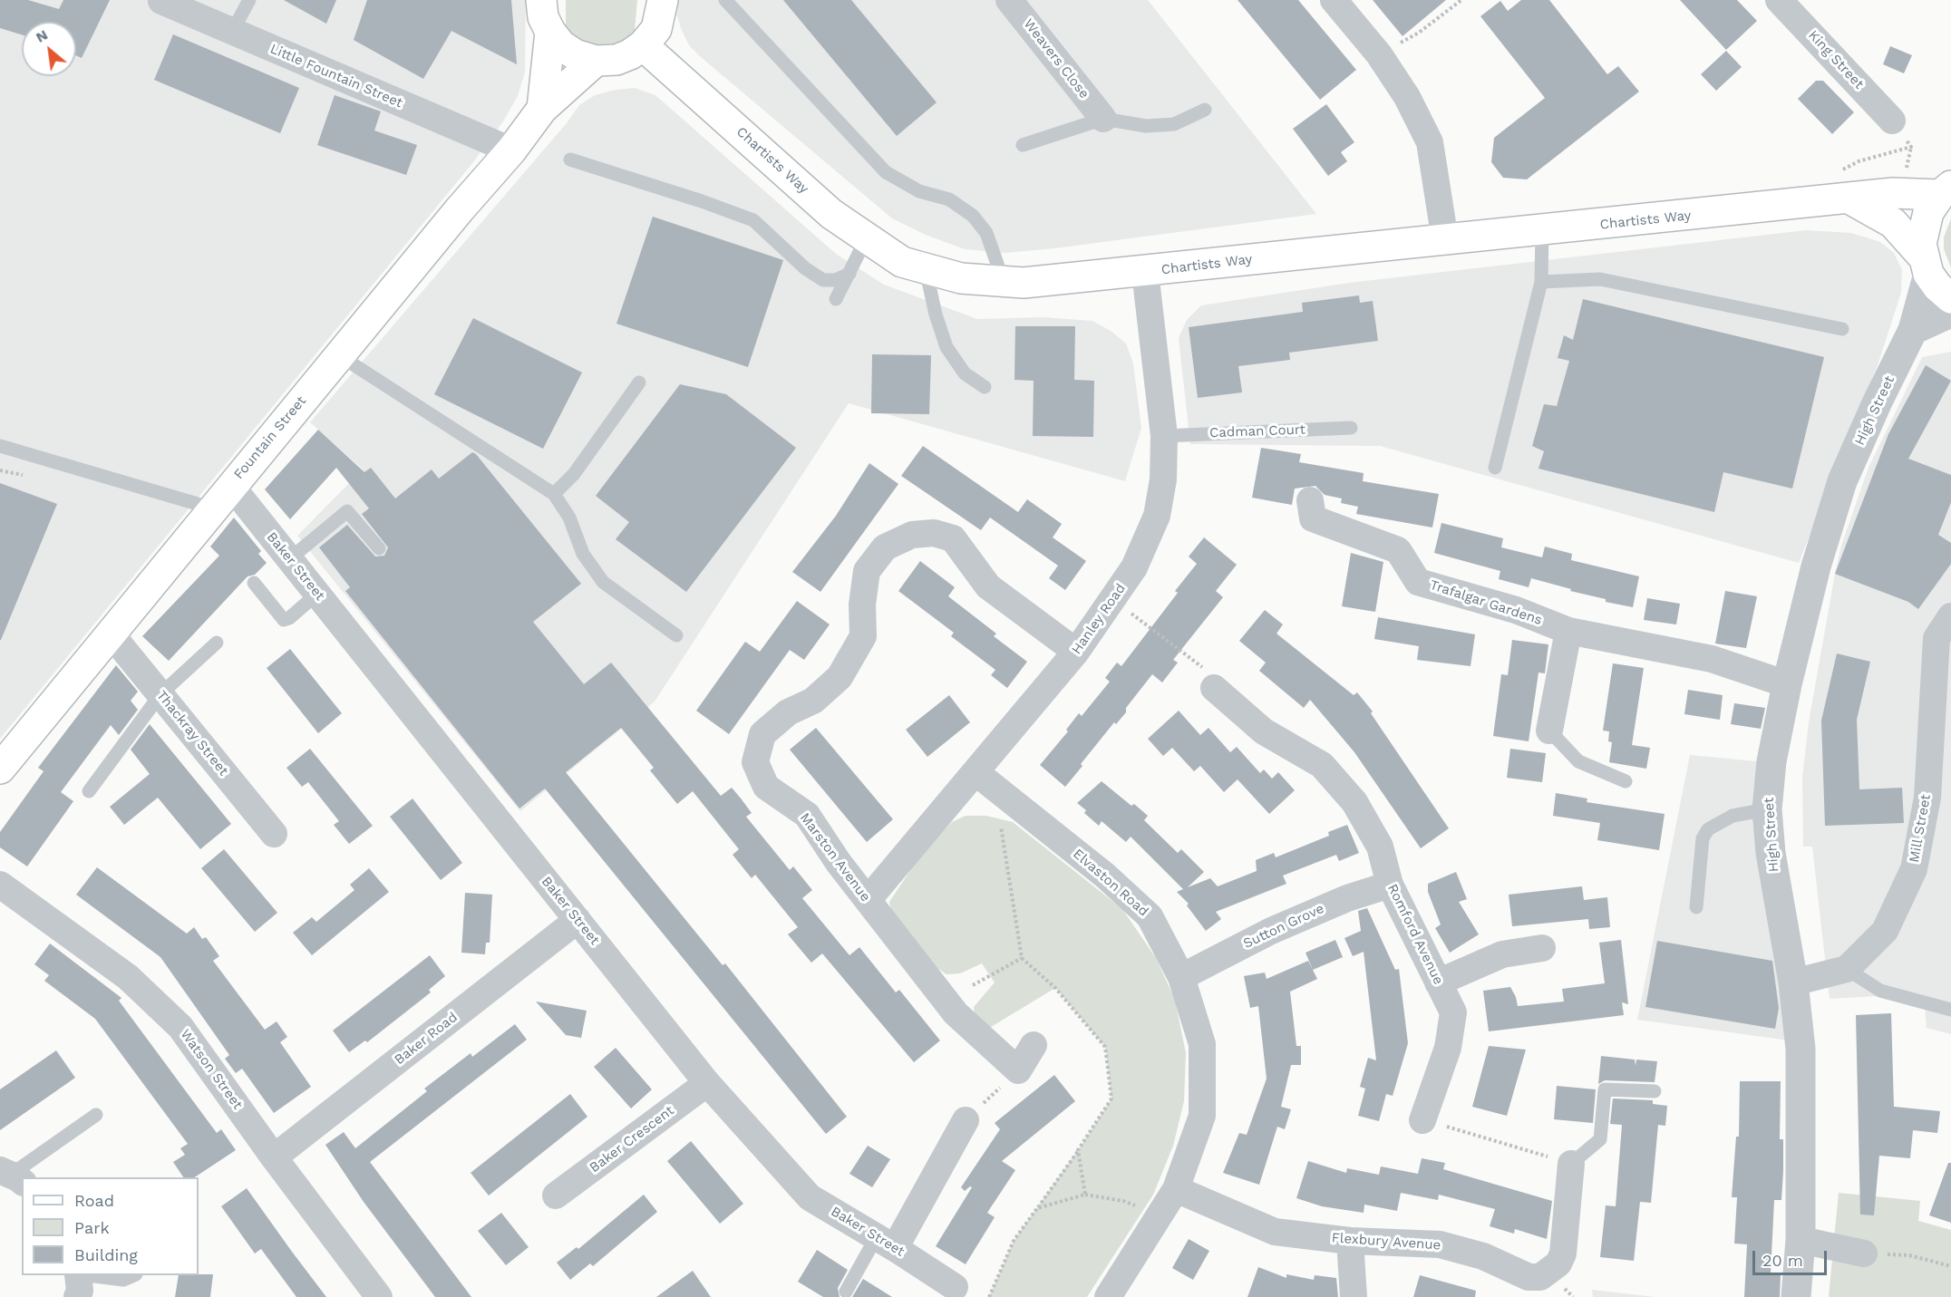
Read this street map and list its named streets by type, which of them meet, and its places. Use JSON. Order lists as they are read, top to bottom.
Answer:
{
  "streets": {
    "main road": ["Chartists Way", "Fountain Street"],
    "street": [
      "Weavers Close",
      "King Street",
      "Little Fountain Street",
      "High Street",
      "Baker Street",
      "Trafalgar Gardens",
      "Hanley Road",
      "Thackray Street",
      "Mill Street",
      "Marston Avenue",
      "Elvaston Road",
      "Sutton Grove",
      "Romford Avenue",
      "Baker Road",
      "Watson Street",
      "Baker Crescent",
      "Flexbury Avenue"
    ],
    "lane": ["Cadman Court"]
  },
  "crossings": [
    ["Little Fountain Street", "Fountain Street"],
    ["Chartists Way", "Hanley Road"],
    ["High Street", "Trafalgar Gardens"],
    ["Cadman Court", "Hanley Road"],
    ["Fountain Street", "Baker Street"],
    ["Fountain Street", "Thackray Street"],
    ["Baker Street", "Baker Road"],
    ["Baker Street", "Baker Crescent"],
    ["Hanley Road", "Marston Avenue"],
    ["Hanley Road", "Elvaston Road"],
    ["Elvaston Road", "Sutton Grove"],
    ["Elvaston Road", "Flexbury Avenue"],
    ["Sutton Grove", "Romford Avenue"],
    ["Baker Road", "Watson Street"]
  ],
  "legend": ["Road", "Park", "Building"],
  "scale_bar": "20 m",
  "north": "top left"
}
